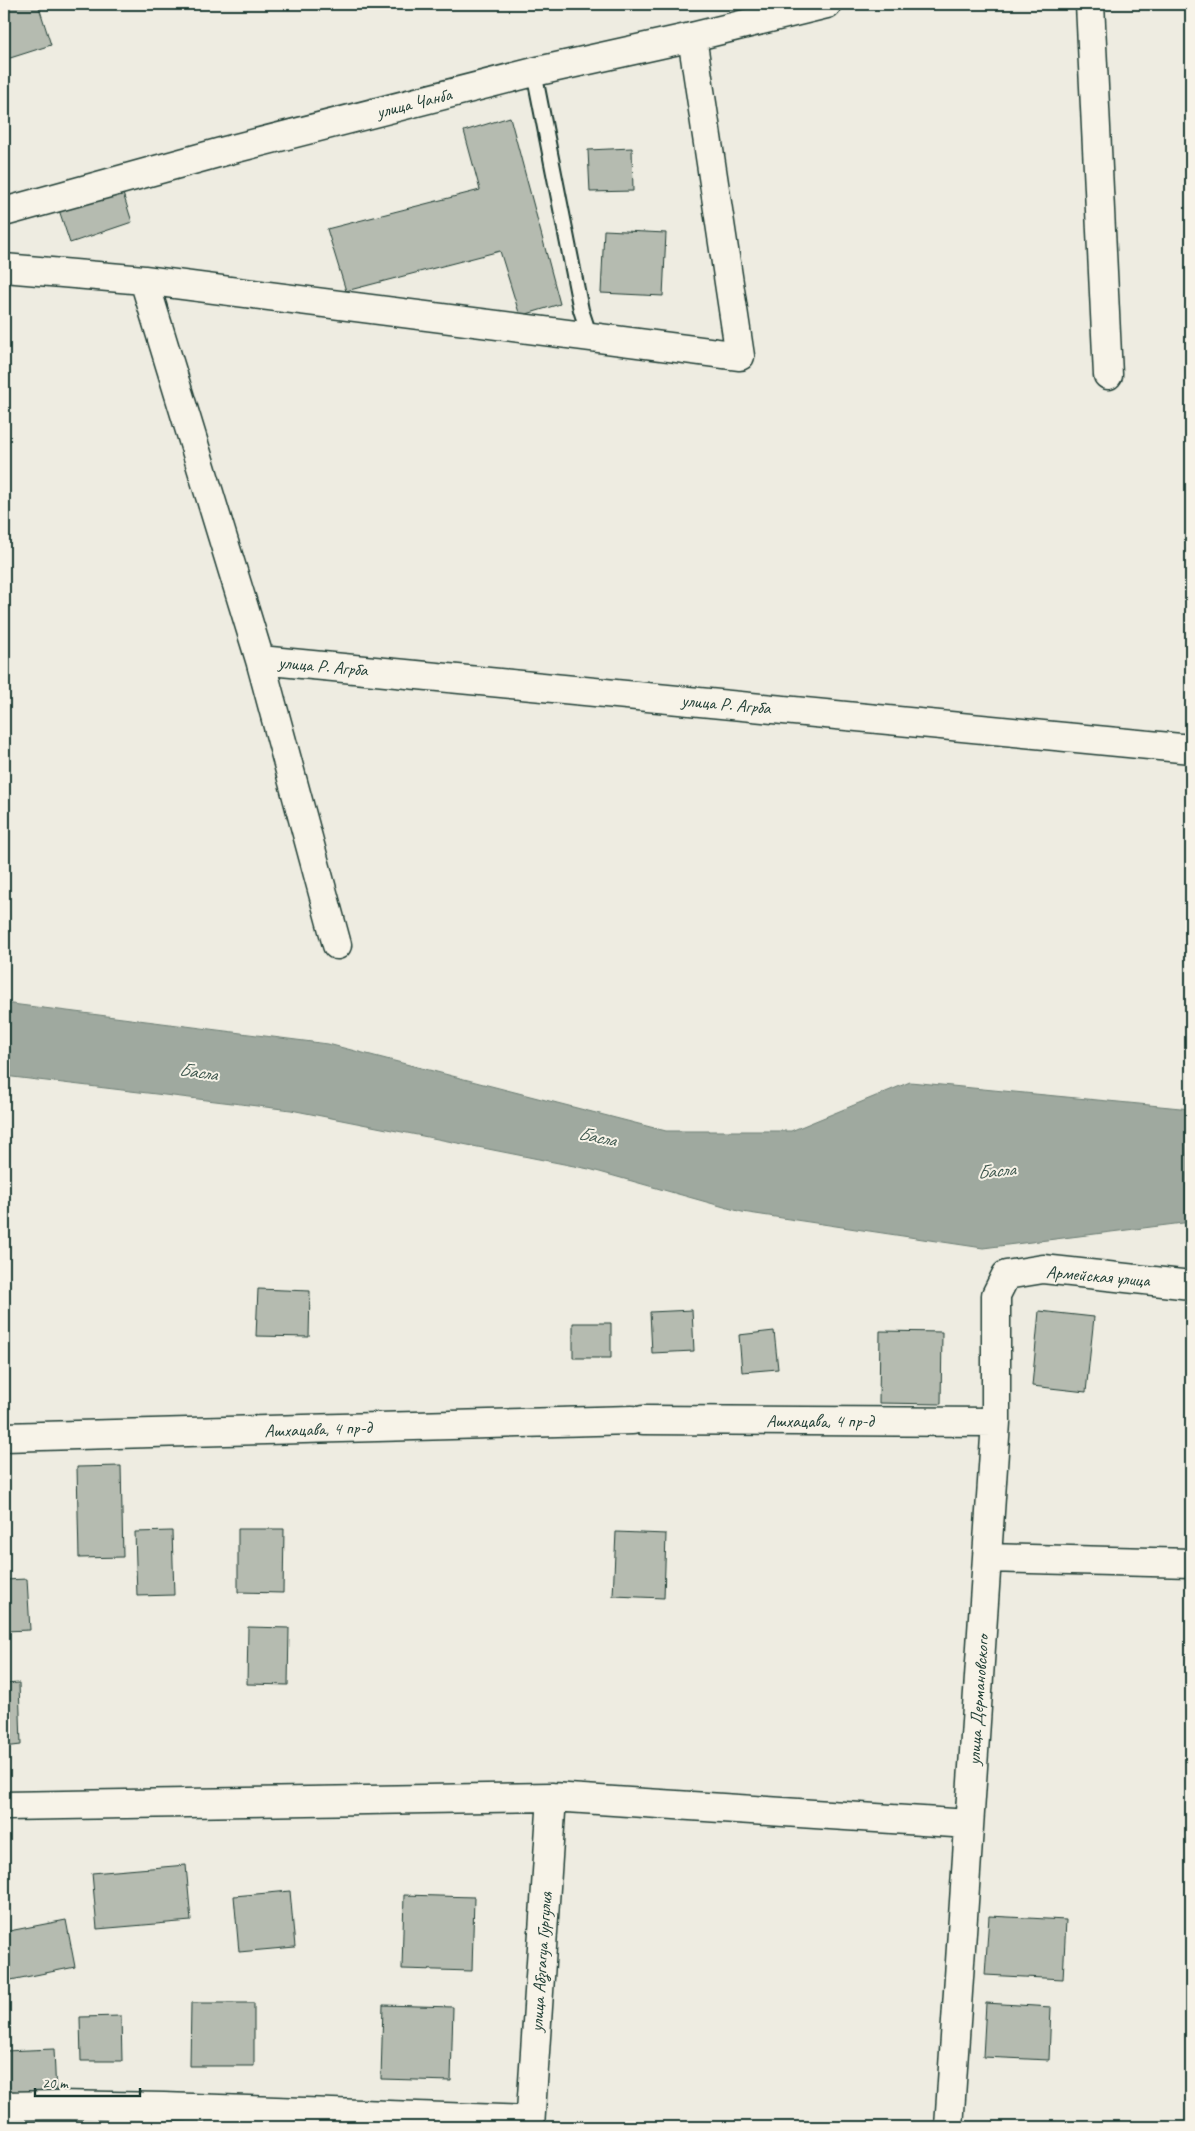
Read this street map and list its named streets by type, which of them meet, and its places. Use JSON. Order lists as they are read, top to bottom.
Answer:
{
  "streets": {
    "street": [
      "улица Чанба",
      "улица Р. Агрба",
      "Армейская улица",
      "Ашхацава, 4 пр-д",
      "улица Дермановского",
      "улица Абзгагуа Гургулия"
    ]
  },
  "crossings": [
    ["Армейская улица", "улица Дермановского"],
    ["Ашхацава, 4 пр-д", "улица Дермановского"]
  ],
  "water": ["Басла"],
  "scale_bar": "20 m"
}
